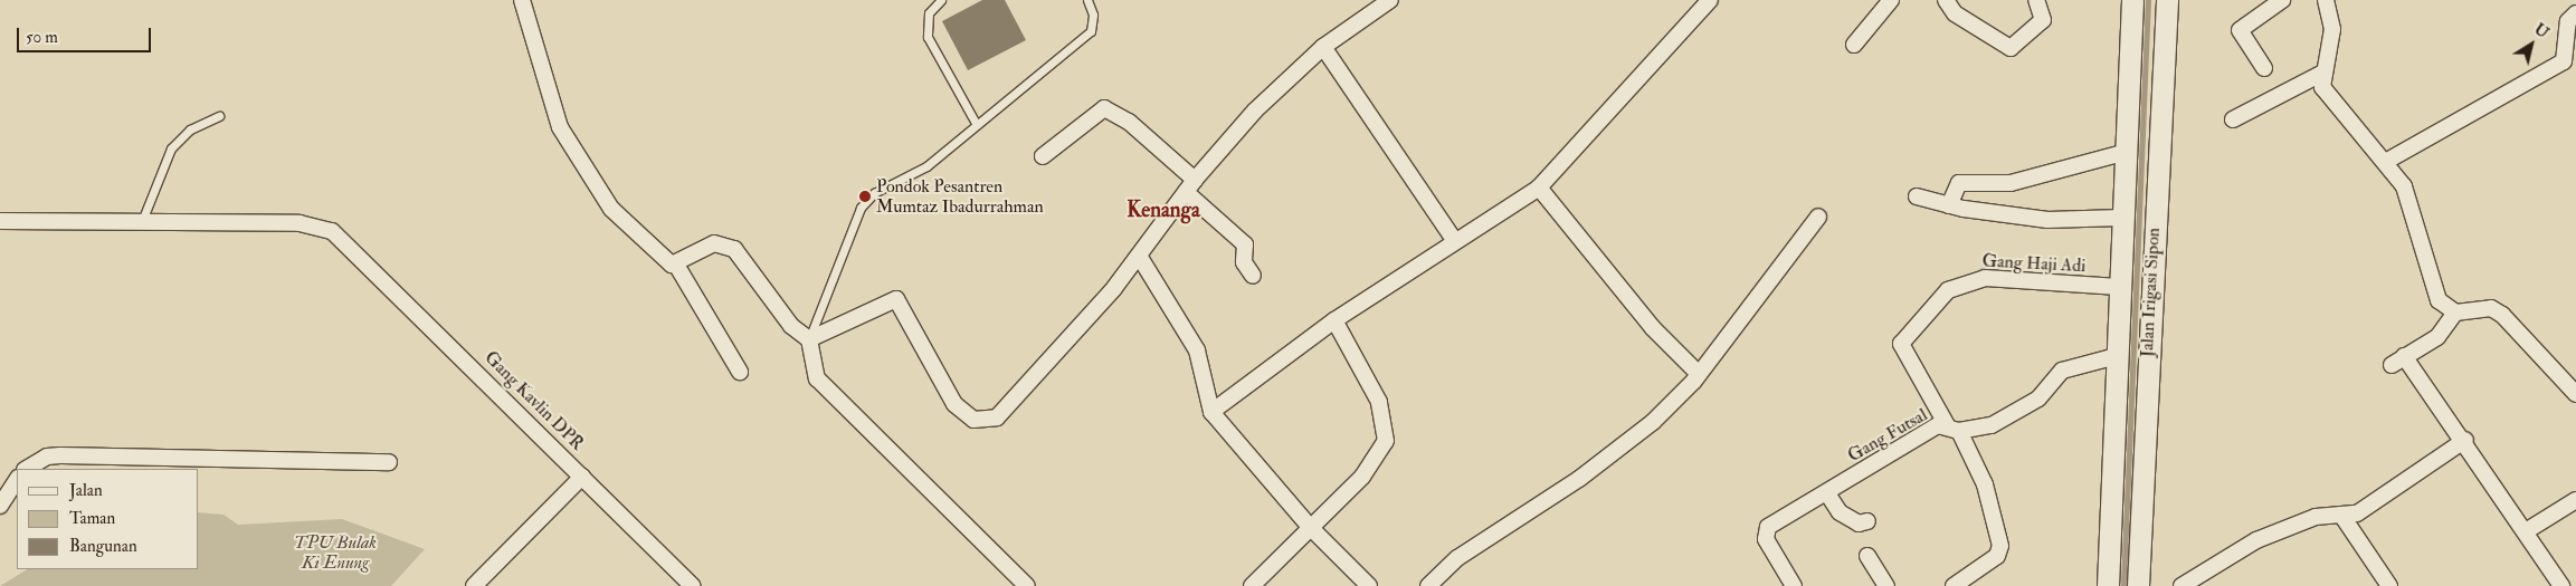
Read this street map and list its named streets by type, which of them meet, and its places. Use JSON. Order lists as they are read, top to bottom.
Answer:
{
  "streets": {
    "street": [
      "Gang Haji Adi",
      "Jalan Irigasi Sipon",
      "Gang Kavlin DPR",
      "Gang Futsal"
    ]
  },
  "crossings": [
    ["Gang Haji Adi", "Jalan Irigasi Sipon"],
    ["Gang Haji Adi", "Gang Futsal"],
    ["Jalan Irigasi Sipon", "Gang Futsal"]
  ],
  "districts": ["Kenanga"],
  "parks": ["TPU Bulak Ki Enung"],
  "places": ["Pondok Pesantren Mumtaz Ibadurrahman"],
  "legend": ["Jalan", "Taman", "Bangunan"],
  "scale_bar": "50 m",
  "north": "top right"
}
